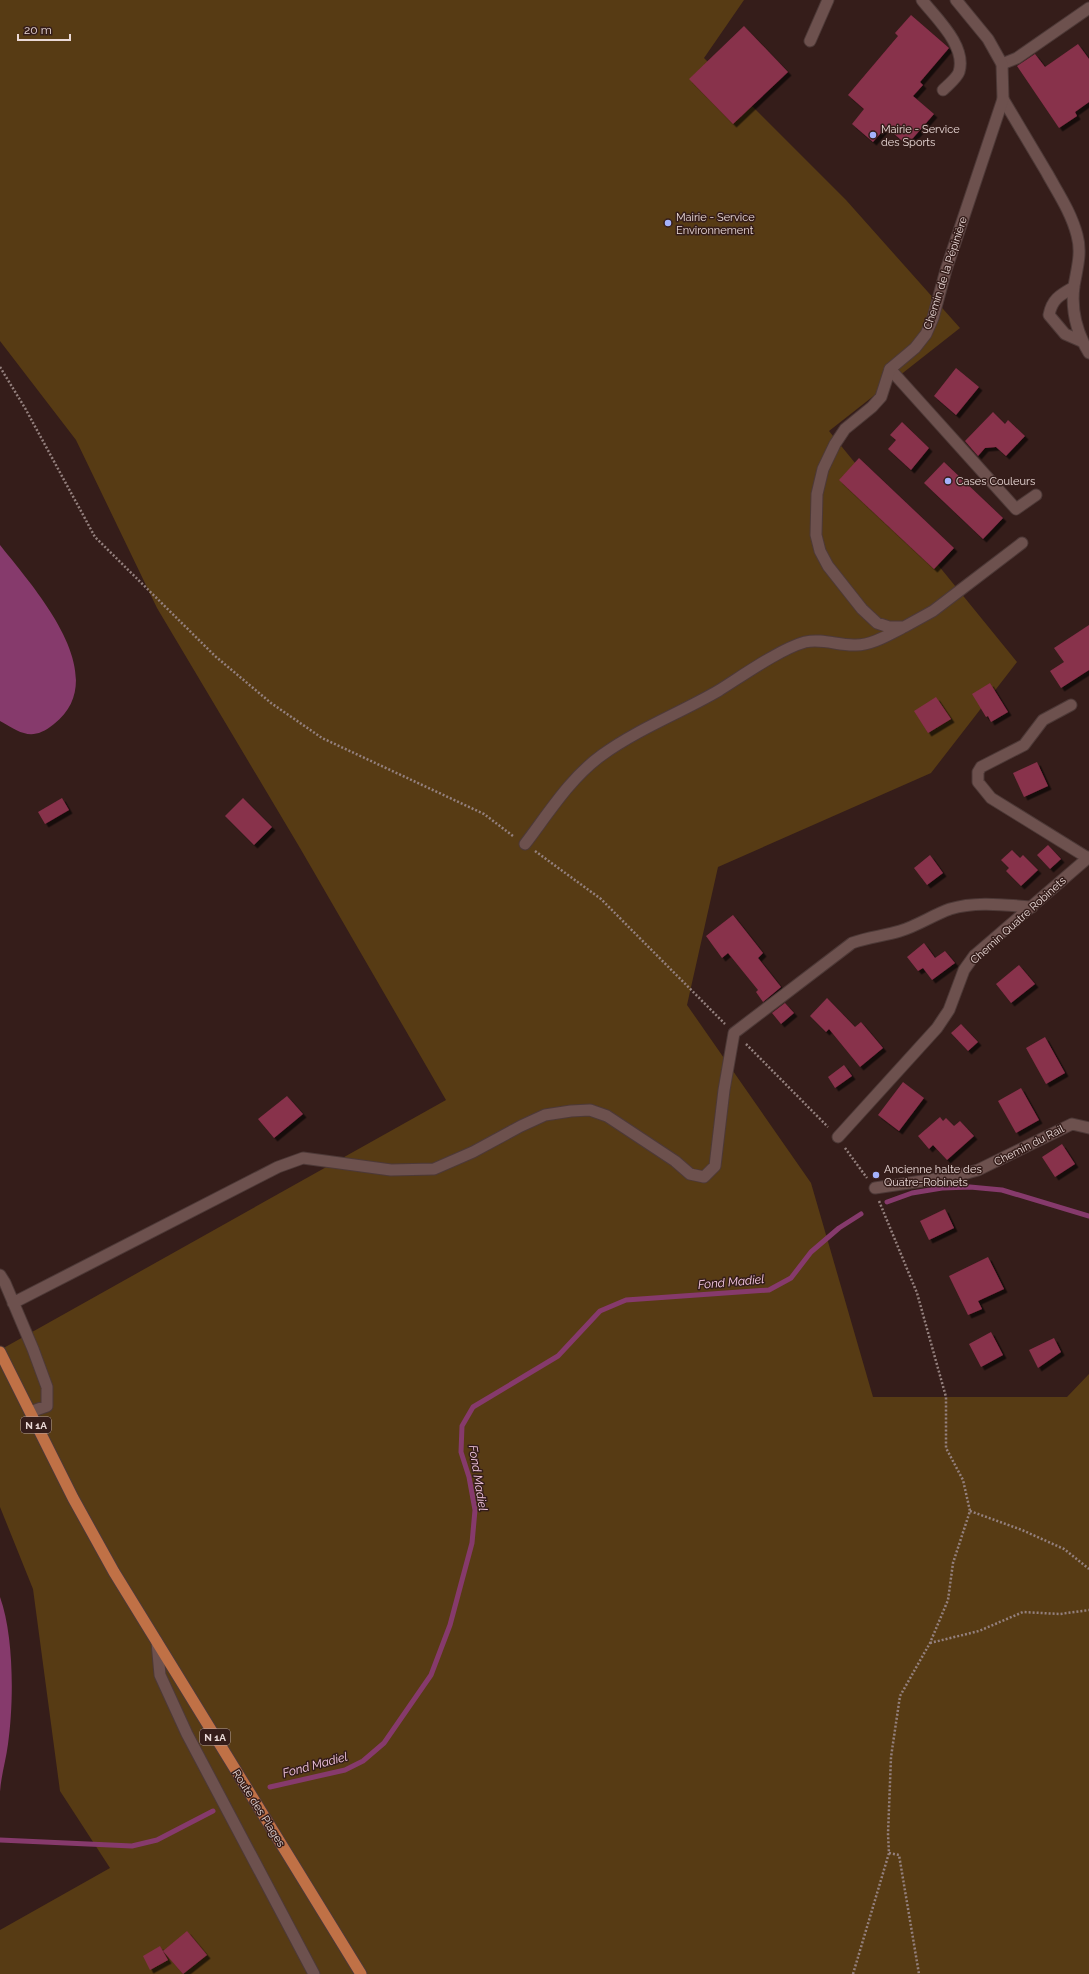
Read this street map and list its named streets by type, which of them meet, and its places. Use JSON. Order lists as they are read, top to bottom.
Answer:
{
  "streets": {
    "main road": ["N 1A", "Route des Plages"],
    "street": ["Chemin de la Pépinière", "Chemin Quatre Robinets", "Chemin du Rail"]
  },
  "crossings": [
    ["N 1A", "Route des Plages"]
  ],
  "water": ["Fond Madiel"],
  "places": [
    "Mairie - Service des Sports",
    "Mairie - Service Environnement",
    "Cases Couleurs",
    "Ancienne halte des Quatre-Robinets"
  ],
  "scale_bar": "20 m"
}
